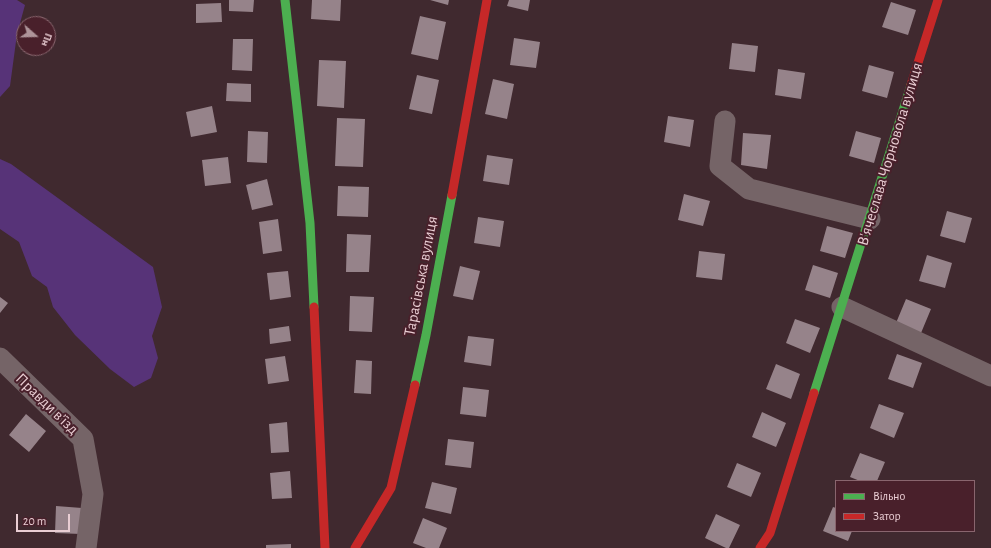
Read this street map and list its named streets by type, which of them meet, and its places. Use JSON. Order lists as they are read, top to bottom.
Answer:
{
  "streets": {
    "street": ["В'ячеслава Чорновола вулиця", "Тарасівська вулиця", "Правди в’їзд"]
  },
  "legend": ["Вільно", "Затор"],
  "scale_bar": "20 m",
  "north": "right"
}
